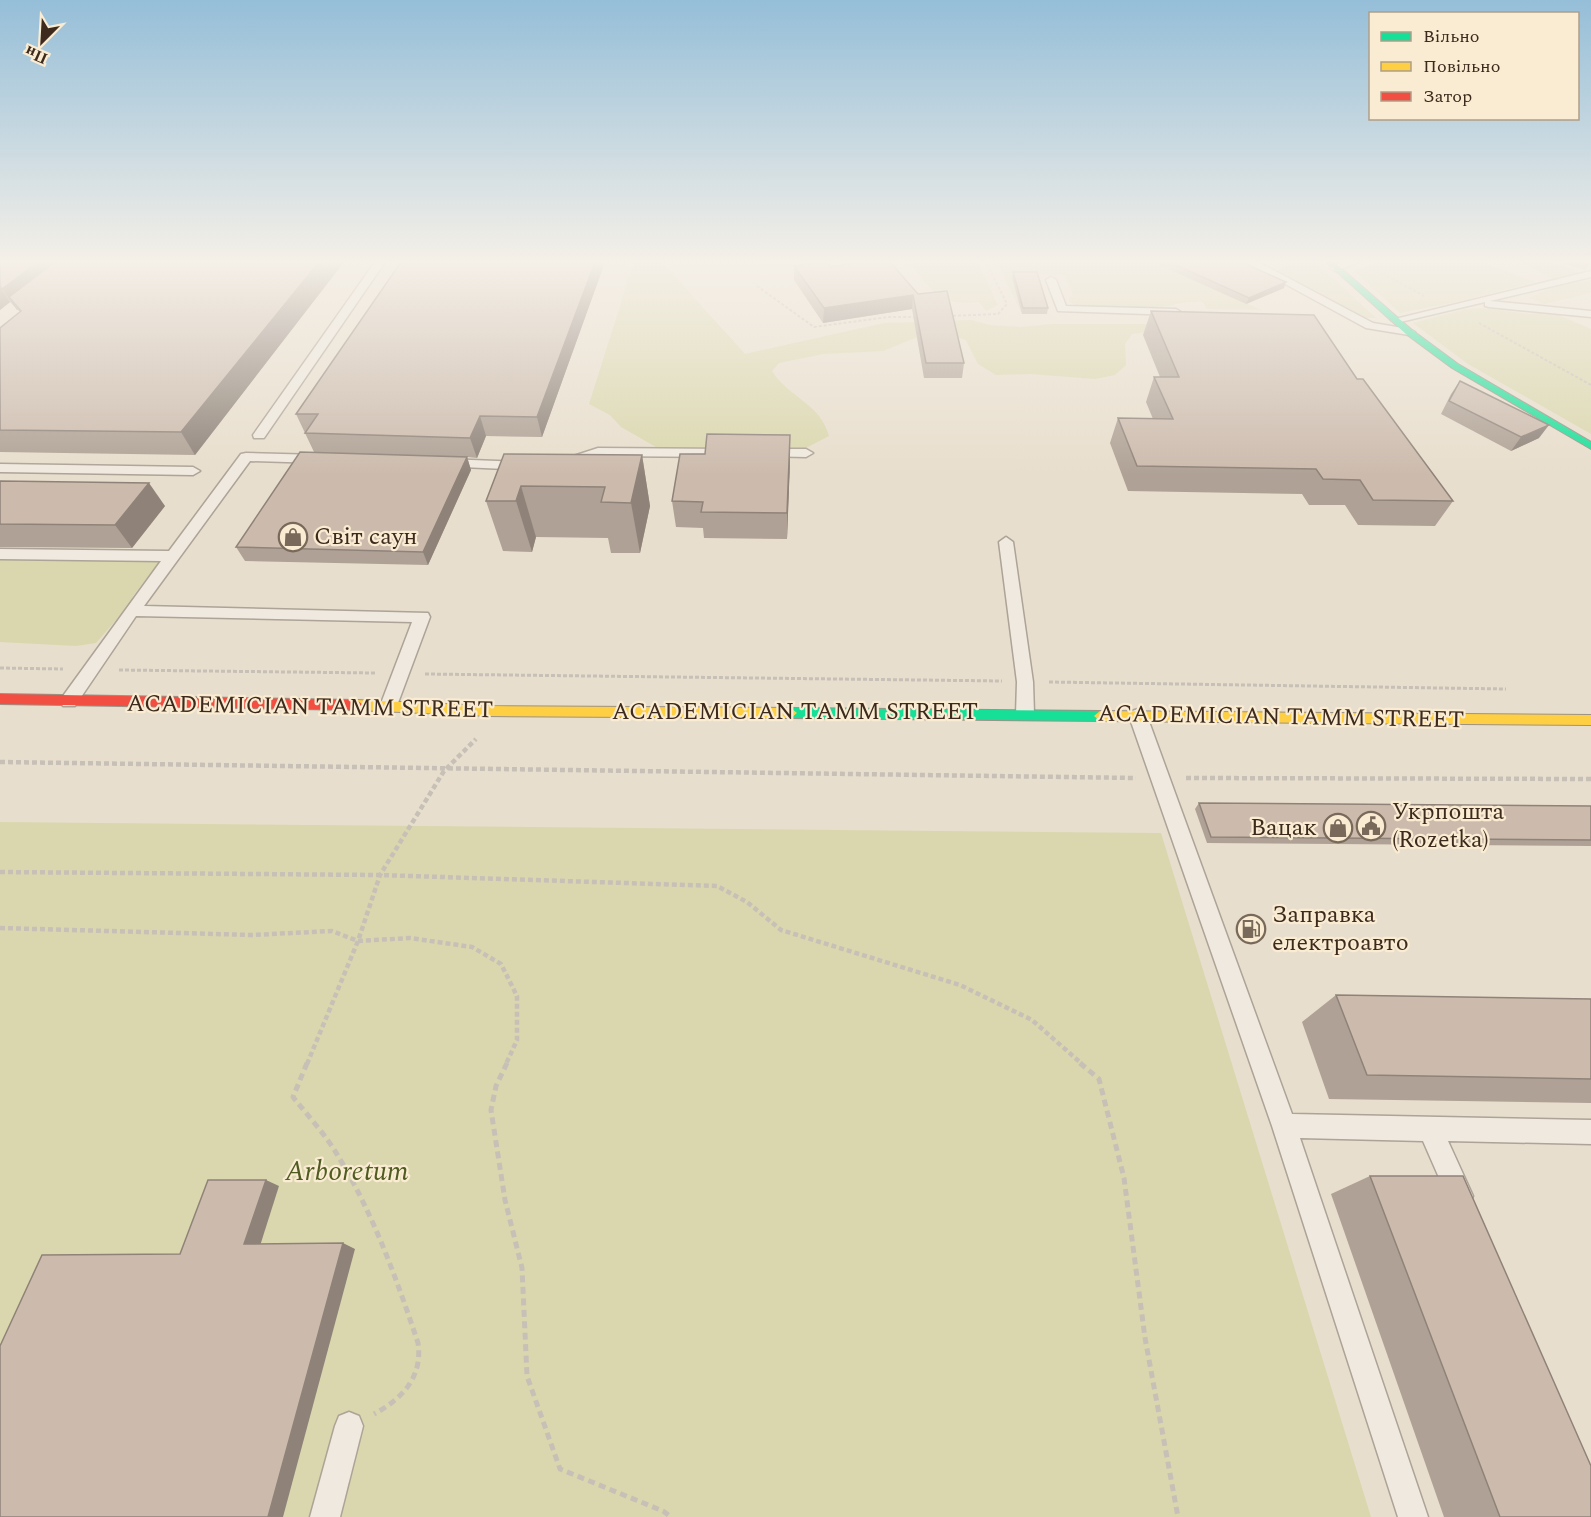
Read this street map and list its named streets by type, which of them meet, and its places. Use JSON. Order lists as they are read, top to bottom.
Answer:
{
  "streets": {
    "main road": ["ACADEMICIAN TAMM STREET"]
  },
  "parks": ["Arboretum"],
  "places": {
    "shop": ["Світ саун", "Вацак"],
    "public building": ["Укрпошта (Rozetka)"],
    "fuel station": ["Заправка електроавто"]
  },
  "legend": ["Вільно", "Повільно", "Затор"],
  "north": "bottom left"
}
